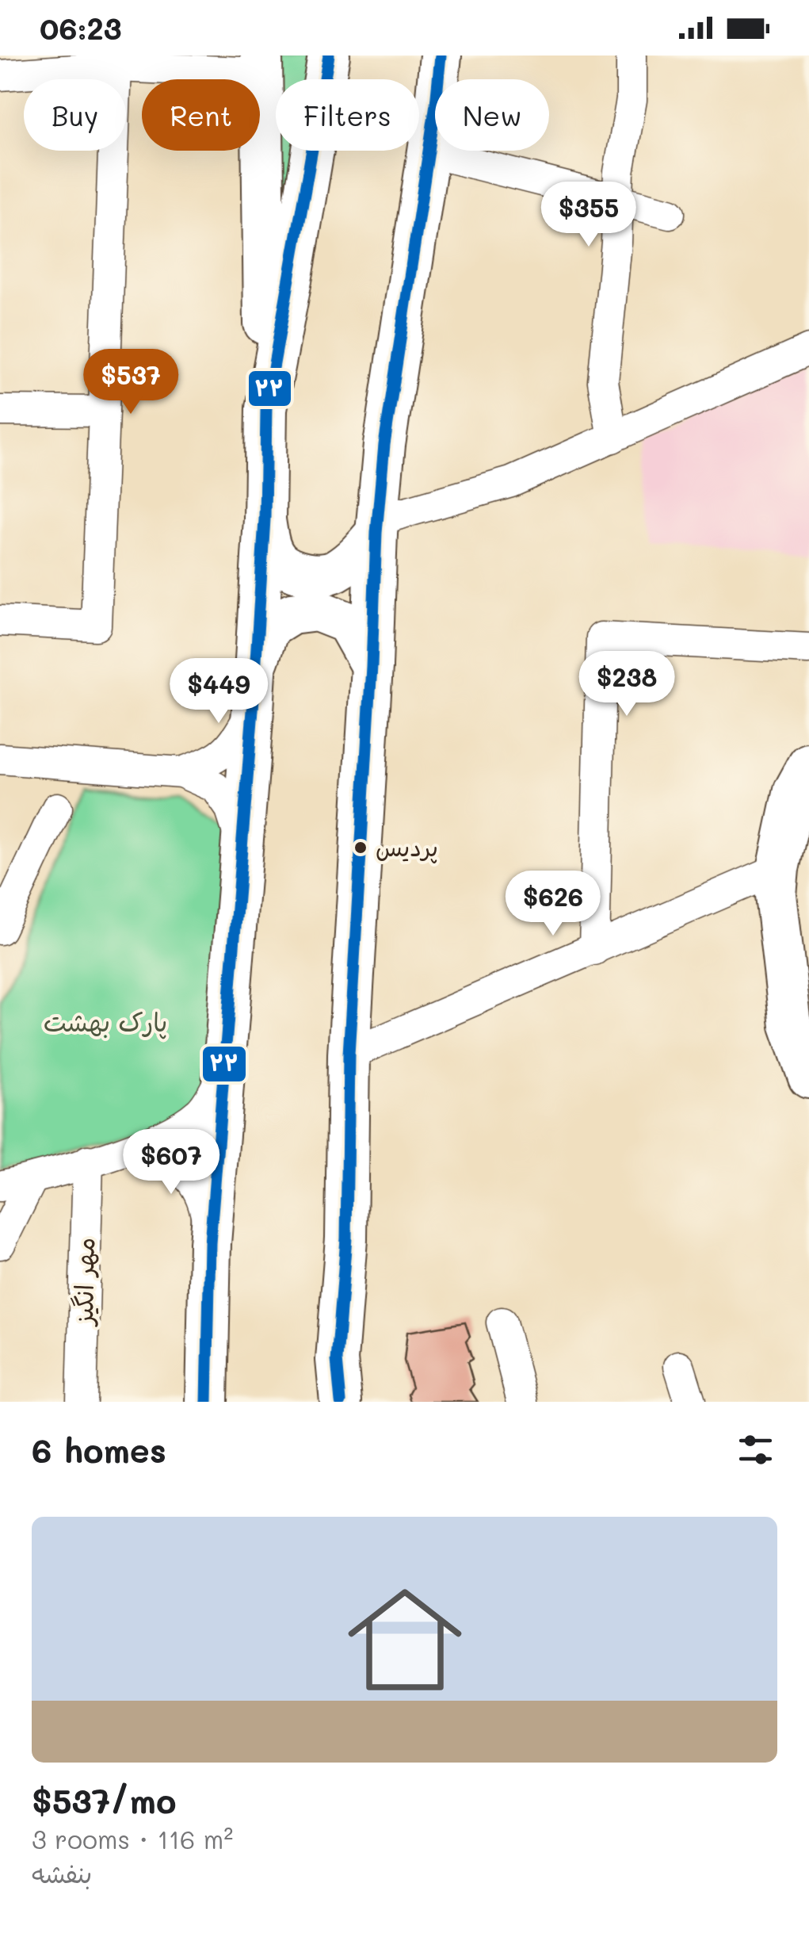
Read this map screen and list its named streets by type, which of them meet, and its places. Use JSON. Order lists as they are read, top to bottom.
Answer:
{
  "streets": {
    "street": ["مهر انگیز"]
  },
  "parks": ["پارک بهشت"],
  "places": ["پردیس"],
  "lines": ["transit line ۲۲"],
  "page": {
    "status": "06:23",
    "chip": [
      "Buy",
      "Rent",
      "Filters",
      "New"
    ],
    "price": [
      "$355",
      "$537",
      "$238",
      "$449",
      "$626",
      "$607"
    ],
    "heading": "6 homes",
    "list": [
      {
        "name": "$537/mo",
        "note": "3 rooms · 116 m² · بنفشه"
      }
    ]
  }
}
